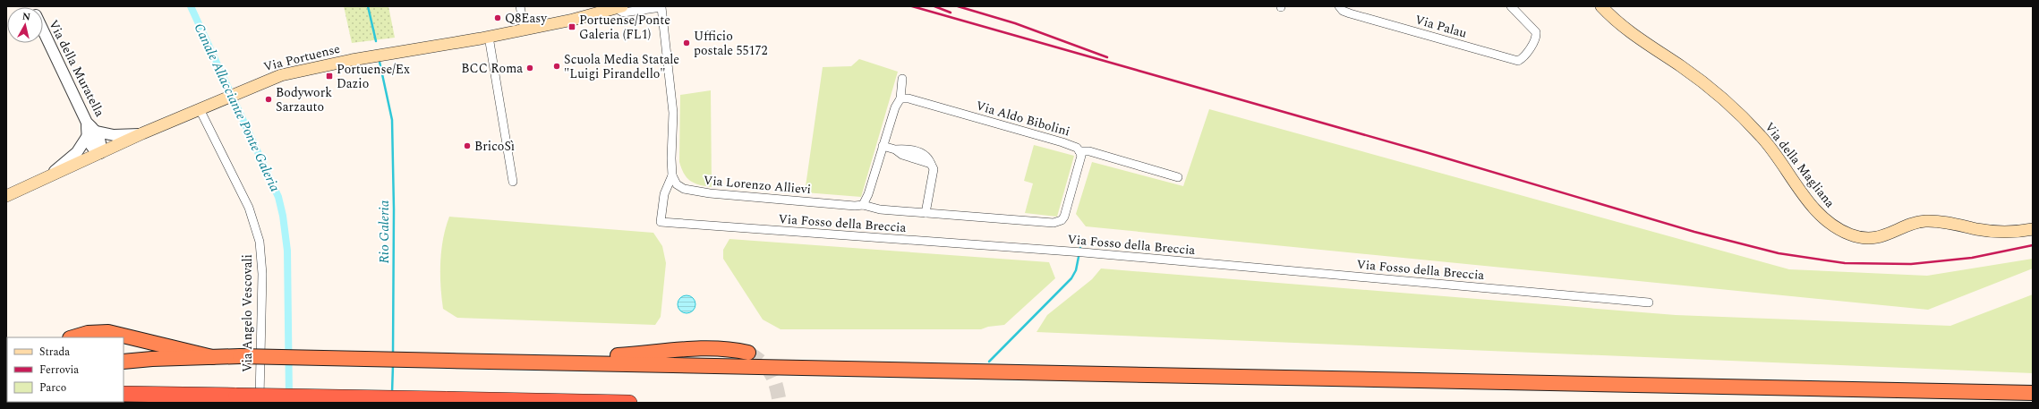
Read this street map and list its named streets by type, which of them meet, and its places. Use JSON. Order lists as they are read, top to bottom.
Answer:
{
  "streets": {
    "main road": ["Via Portuense", "Via della Magliana"],
    "street": [
      "Via Palau",
      "Via della Muratella",
      "Via Aldo Bibolini",
      "Via Lorenzo Allievi",
      "Via Fosso della Breccia",
      "Via Angelo Vescovali"
    ]
  },
  "crossings": [
    ["Via Portuense", "Via Angelo Vescovali"],
    ["Via Aldo Bibolini", "Via Lorenzo Allievi"],
    ["Via Lorenzo Allievi", "Via Fosso della Breccia"]
  ],
  "water": ["Canale Allacciante Ponte Galeria", "Rio Galeria"],
  "places": {
    "other": [
      "Q8Easy",
      "Ufficio postale 55172",
      "Scuola Media Statale \"Luigi Pirandello\"",
      "BCC Roma",
      "Bodywork Sarzauto",
      "BricoSì"
    ],
    "transit": ["Portuense/Ponte Galeria (FL1)", "Portuense/Ex Dazio"]
  },
  "legend": ["Strada", "Ferrovia", "Parco"],
  "north": "top"
}
